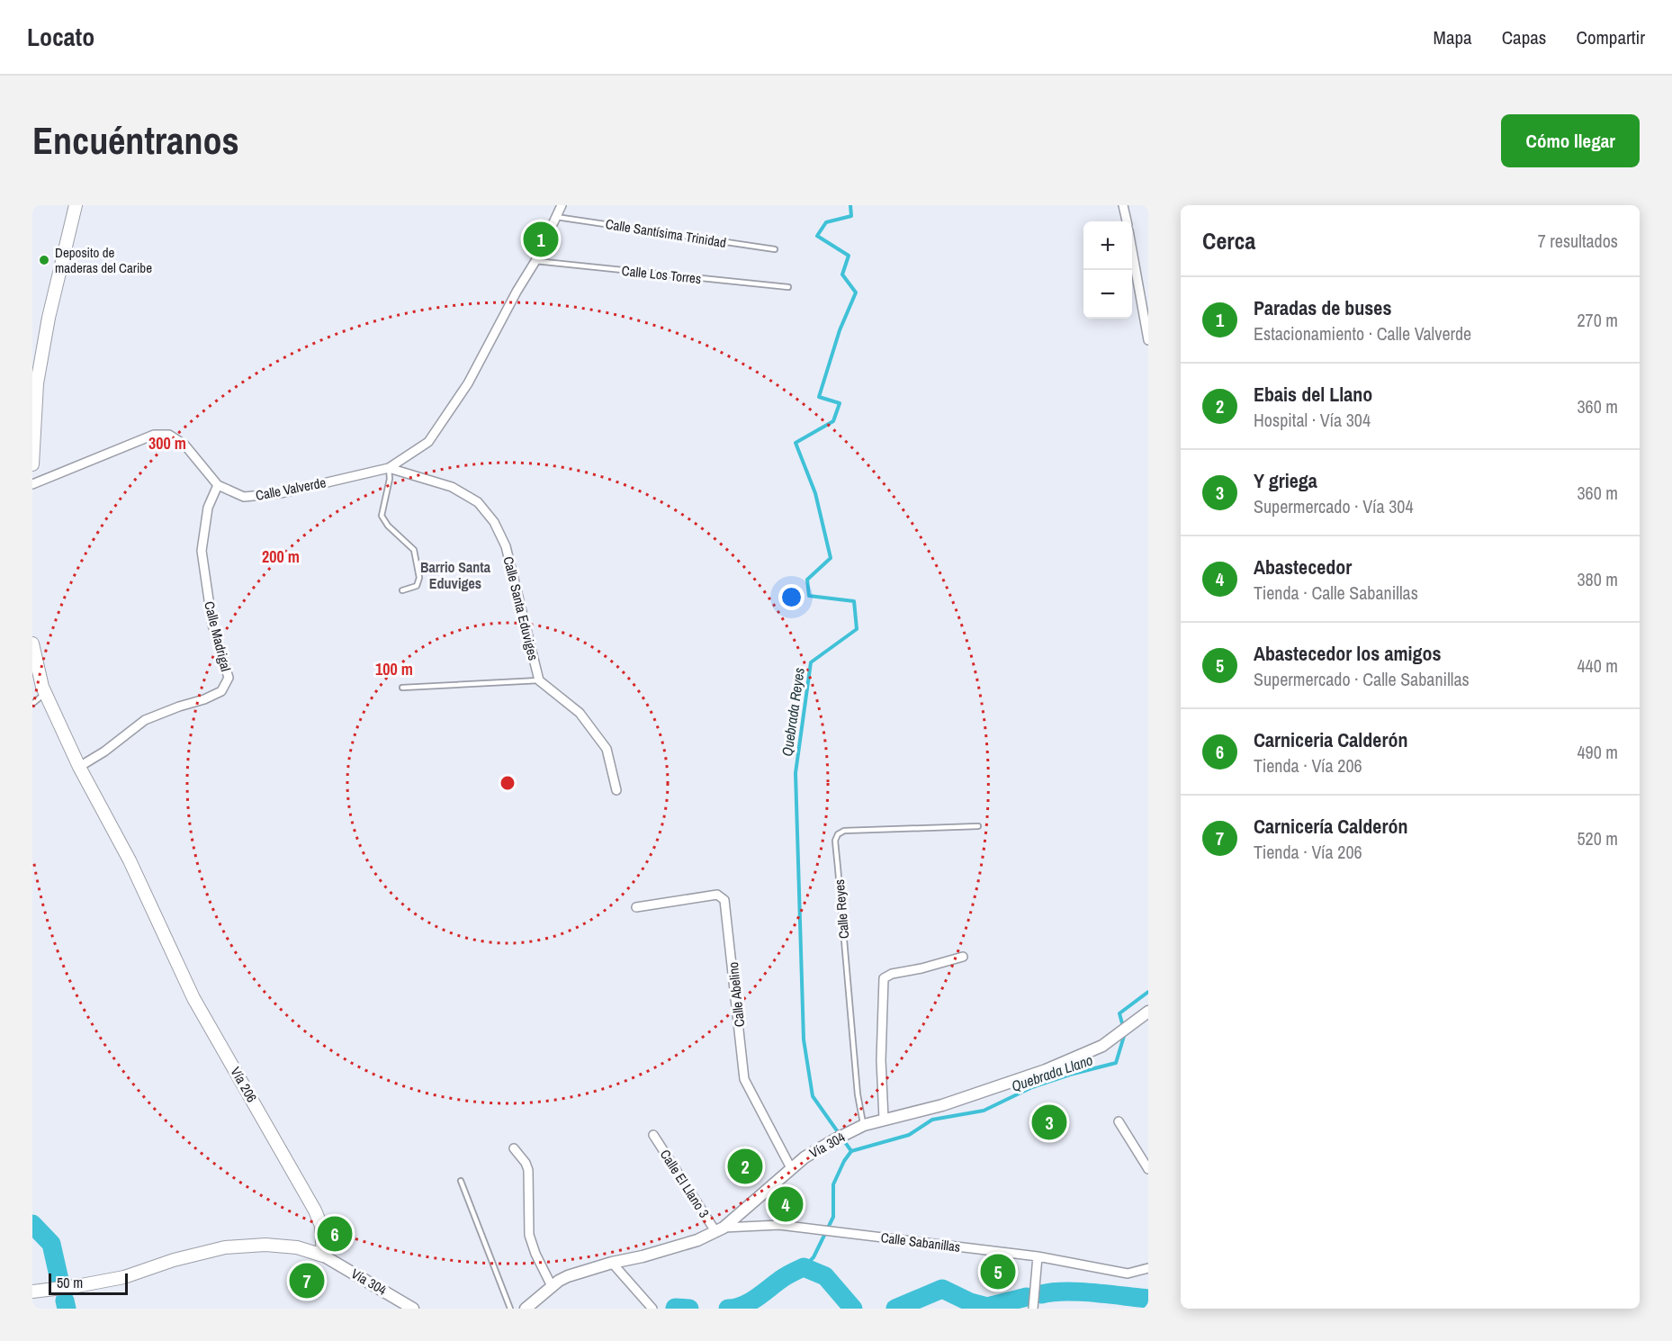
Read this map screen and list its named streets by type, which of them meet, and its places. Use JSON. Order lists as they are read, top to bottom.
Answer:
{
  "streets": {
    "main road": ["Vía 206"],
    "street": [
      "Calle Valverde",
      "Calle Santa Eduviges",
      "Calle Madrigal",
      "Calle Abelino",
      "Vía 304",
      "Calle El Llano 3",
      "Calle Sabanillas"
    ],
    "lane": ["Calle Santísima Trinidad", "Calle Los Torres", "Calle Reyes"]
  },
  "crossings": [
    ["Calle Santísima Trinidad", "Calle Valverde"],
    ["Calle Los Torres", "Calle Valverde"],
    ["Calle Valverde", "Calle Santa Eduviges"],
    ["Calle Valverde", "Calle Madrigal"],
    ["Calle Madrigal", "Vía 206"],
    ["Calle Reyes", "Vía 304"],
    ["Calle Abelino", "Vía 304"],
    ["Vía 206", "Vía 304"],
    ["Vía 304", "Calle El Llano 3"],
    ["Vía 304", "Calle Sabanillas"],
    ["Calle El Llano 3", "Calle Sabanillas"]
  ],
  "districts": ["Barrio Santa Eduviges"],
  "water": ["Quebrada Reyes", "Quebrada Llano"],
  "places": ["Deposito de maderas del Caribe"],
  "scale_bar": "50 m",
  "page": {
    "header": "Locato",
    "nav": ["Mapa", "Capas", "Compartir"],
    "buttons": "Cómo llegar",
    "title": "Encuéntranos",
    "heading": ["Cerca", "7 resultados"],
    "pins": [
      "1",
      "3",
      "2",
      "4",
      "6",
      "5",
      "7"
    ],
    "map_buttons": ["+", "−"],
    "list": [
      {
        "mark": "1",
        "name": "Paradas de buses",
        "note": "Estacionamiento · Calle Valverde",
        "value": "270 m"
      },
      {
        "mark": "2",
        "name": "Ebais del Llano",
        "note": "Hospital · Vía 304",
        "value": "360 m"
      },
      {
        "mark": "3",
        "name": "Y griega",
        "note": "Supermercado · Vía 304",
        "value": "360 m"
      },
      {
        "mark": "4",
        "name": "Abastecedor",
        "note": "Tienda · Calle Sabanillas",
        "value": "380 m"
      },
      {
        "mark": "5",
        "name": "Abastecedor los amigos",
        "note": "Supermercado · Calle Sabanillas",
        "value": "440 m"
      },
      {
        "mark": "6",
        "name": "Carniceria Calderón",
        "note": "Tienda · Vía 206",
        "value": "490 m"
      },
      {
        "mark": "7",
        "name": "Carnicería Calderón",
        "note": "Tienda · Vía 206",
        "value": "520 m"
      }
    ],
    "scale": "50 m"
  },
  "rings": ["300 m", "200 m", "100 m"]
}
